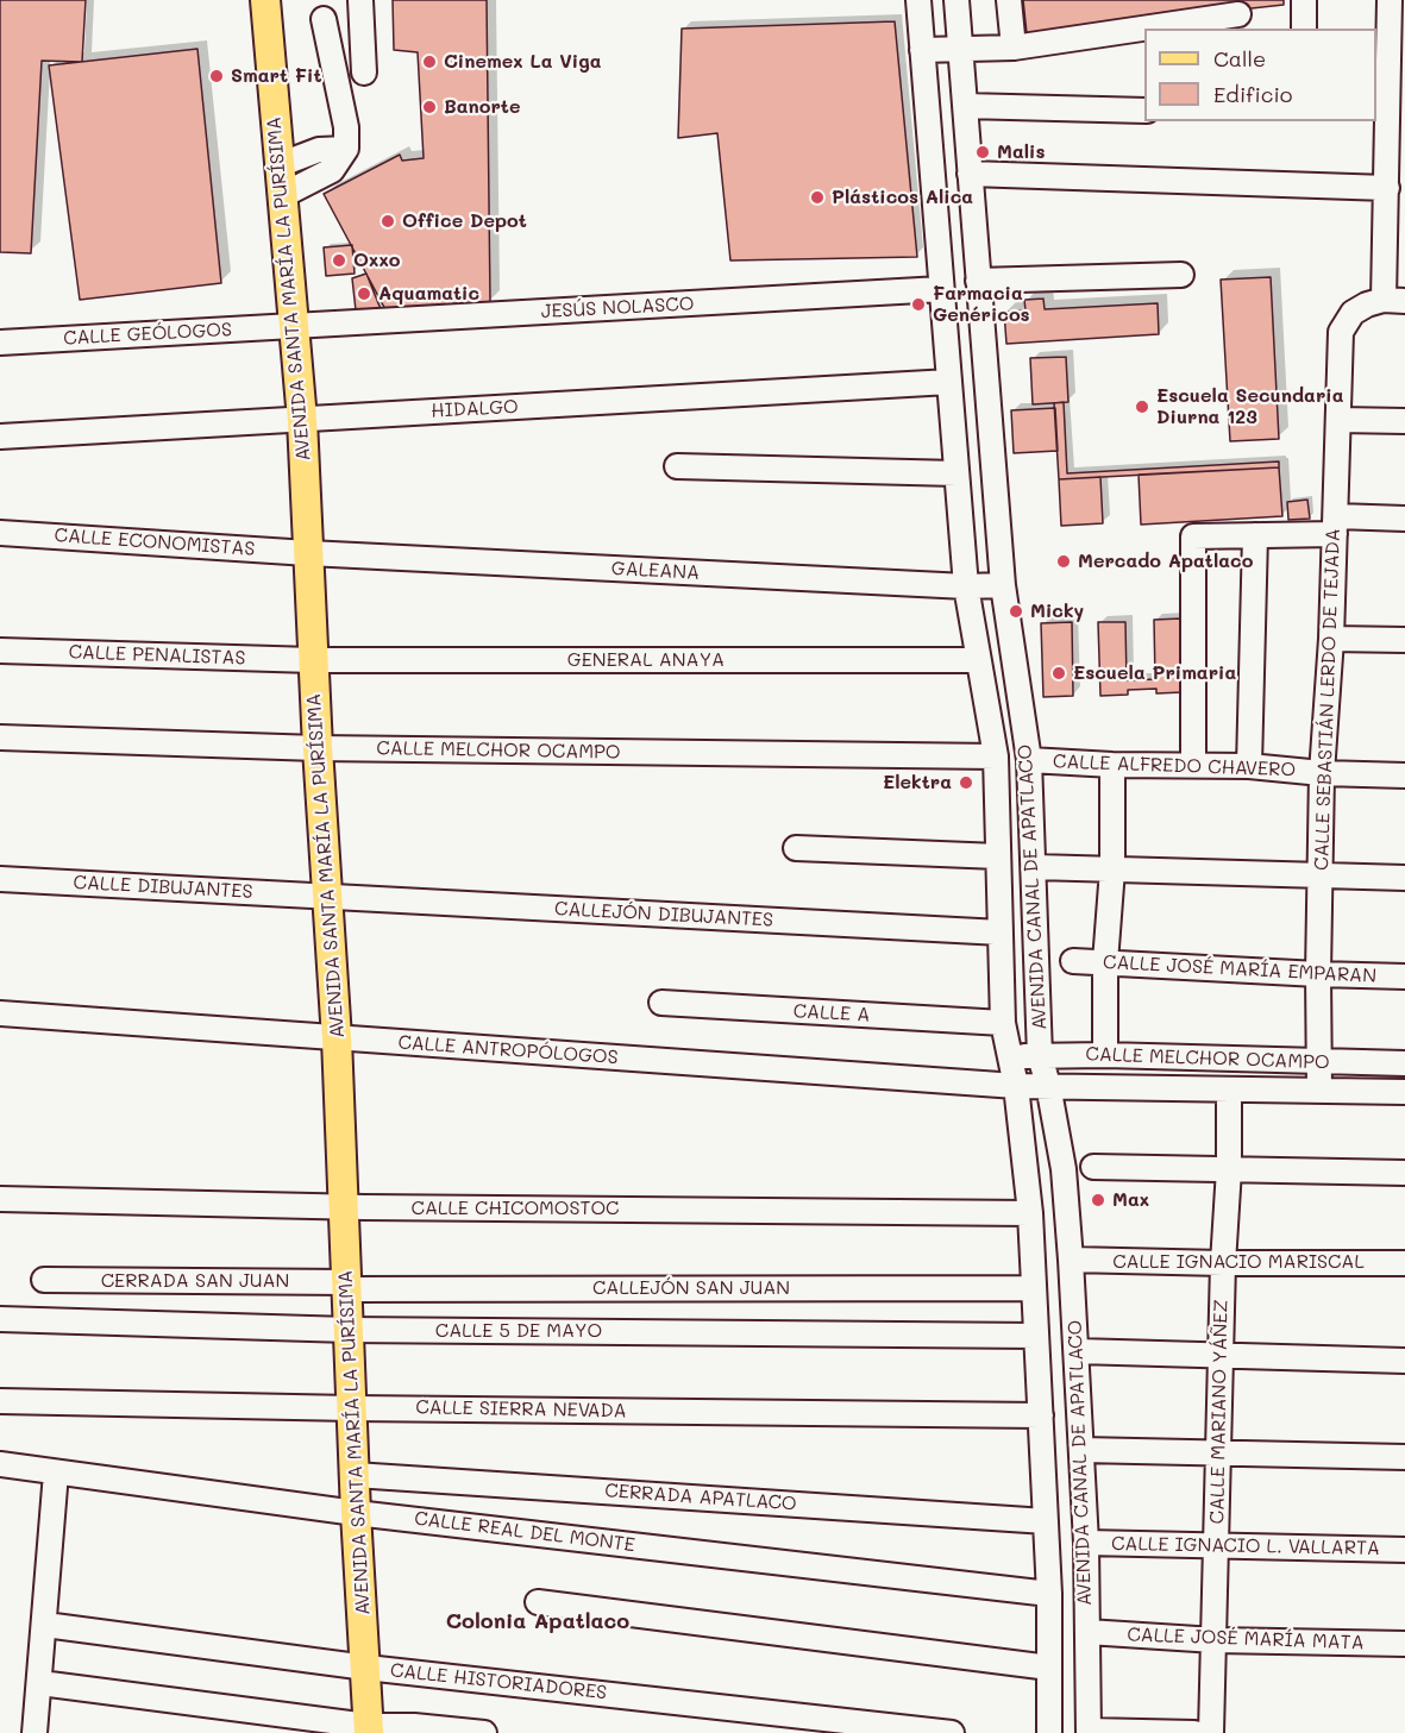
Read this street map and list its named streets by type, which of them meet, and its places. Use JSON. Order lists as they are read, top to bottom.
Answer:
{
  "streets": {
    "main road": ["AVENIDA SANTA MARÍA LA PURÍSIMA"],
    "street": [
      "JESÚS NOLASCO",
      "CALLE GEÓLOGOS",
      "HIDALGO",
      "CALLE ECONOMISTAS",
      "GALEANA",
      "CALLE PENALISTAS",
      "GENERAL ANAYA",
      "CALLE SEBASTIÁN LERDO DE TEJADA",
      "CALLE MELCHOR OCAMPO",
      "CALLE ALFREDO CHAVERO",
      "CALLE DIBUJANTES",
      "AVENIDA CANAL DE APATLACO",
      "CALLEJÓN DIBUJANTES",
      "CALLE JOSÉ MARÍA EMPARAN",
      "CALLE A",
      "CALLE ANTROPÓLOGOS",
      "CALLE CHICOMOSTOC",
      "CALLE IGNACIO MARISCAL",
      "CERRADA SAN JUAN",
      "CALLEJÓN SAN JUAN",
      "CALLE 5 DE MAYO",
      "CALLE SIERRA NEVADA",
      "CALLE MARIANO YÁÑEZ",
      "CERRADA APATLACO",
      "CALLE REAL DEL MONTE",
      "CALLE IGNACIO L. VALLARTA",
      "CALLE JOSÉ MARÍA MATA",
      "CALLE HISTORIADORES"
    ]
  },
  "crossings": [
    ["AVENIDA SANTA MARÍA LA PURÍSIMA", "JESÚS NOLASCO"],
    ["AVENIDA SANTA MARÍA LA PURÍSIMA", "CALLE GEÓLOGOS"],
    ["AVENIDA SANTA MARÍA LA PURÍSIMA", "HIDALGO"],
    ["AVENIDA SANTA MARÍA LA PURÍSIMA", "CALLE ECONOMISTAS"],
    ["AVENIDA SANTA MARÍA LA PURÍSIMA", "GALEANA"],
    ["AVENIDA SANTA MARÍA LA PURÍSIMA", "CALLE PENALISTAS"],
    ["AVENIDA SANTA MARÍA LA PURÍSIMA", "GENERAL ANAYA"],
    ["AVENIDA SANTA MARÍA LA PURÍSIMA", "CALLE MELCHOR OCAMPO"],
    ["AVENIDA SANTA MARÍA LA PURÍSIMA", "CALLE DIBUJANTES"],
    ["AVENIDA SANTA MARÍA LA PURÍSIMA", "CALLEJÓN DIBUJANTES"],
    ["AVENIDA SANTA MARÍA LA PURÍSIMA", "CALLE ANTROPÓLOGOS"],
    ["AVENIDA SANTA MARÍA LA PURÍSIMA", "CALLE CHICOMOSTOC"],
    ["AVENIDA SANTA MARÍA LA PURÍSIMA", "CERRADA SAN JUAN"],
    ["AVENIDA SANTA MARÍA LA PURÍSIMA", "CALLEJÓN SAN JUAN"],
    ["AVENIDA SANTA MARÍA LA PURÍSIMA", "CALLE 5 DE MAYO"],
    ["AVENIDA SANTA MARÍA LA PURÍSIMA", "CALLE SIERRA NEVADA"],
    ["AVENIDA SANTA MARÍA LA PURÍSIMA", "CERRADA APATLACO"],
    ["AVENIDA SANTA MARÍA LA PURÍSIMA", "CALLE REAL DEL MONTE"],
    ["AVENIDA SANTA MARÍA LA PURÍSIMA", "CALLE HISTORIADORES"],
    ["JESÚS NOLASCO", "CALLE GEÓLOGOS"],
    ["JESÚS NOLASCO", "AVENIDA CANAL DE APATLACO"],
    ["HIDALGO", "AVENIDA CANAL DE APATLACO"],
    ["CALLE ECONOMISTAS", "GALEANA"],
    ["GALEANA", "AVENIDA CANAL DE APATLACO"],
    ["CALLE PENALISTAS", "GENERAL ANAYA"],
    ["GENERAL ANAYA", "AVENIDA CANAL DE APATLACO"],
    ["CALLE SEBASTIÁN LERDO DE TEJADA", "CALLE MELCHOR OCAMPO"],
    ["CALLE SEBASTIÁN LERDO DE TEJADA", "CALLE ALFREDO CHAVERO"],
    ["CALLE SEBASTIÁN LERDO DE TEJADA", "CALLE JOSÉ MARÍA EMPARAN"],
    ["CALLE MELCHOR OCAMPO", "AVENIDA CANAL DE APATLACO"],
    ["CALLE MELCHOR OCAMPO", "CALLE ANTROPÓLOGOS"],
    ["CALLE MELCHOR OCAMPO", "CALLE MARIANO YÁÑEZ"],
    ["CALLE ALFREDO CHAVERO", "AVENIDA CANAL DE APATLACO"],
    ["CALLE DIBUJANTES", "CALLEJÓN DIBUJANTES"],
    ["AVENIDA CANAL DE APATLACO", "CALLEJÓN DIBUJANTES"],
    ["AVENIDA CANAL DE APATLACO", "CALLE A"],
    ["AVENIDA CANAL DE APATLACO", "CALLE ANTROPÓLOGOS"],
    ["AVENIDA CANAL DE APATLACO", "CALLE CHICOMOSTOC"],
    ["AVENIDA CANAL DE APATLACO", "CALLE IGNACIO MARISCAL"],
    ["AVENIDA CANAL DE APATLACO", "CALLEJÓN SAN JUAN"],
    ["AVENIDA CANAL DE APATLACO", "CALLE 5 DE MAYO"],
    ["AVENIDA CANAL DE APATLACO", "CALLE SIERRA NEVADA"],
    ["AVENIDA CANAL DE APATLACO", "CERRADA APATLACO"],
    ["AVENIDA CANAL DE APATLACO", "CALLE REAL DEL MONTE"],
    ["AVENIDA CANAL DE APATLACO", "CALLE IGNACIO L. VALLARTA"],
    ["AVENIDA CANAL DE APATLACO", "CALLE JOSÉ MARÍA MATA"],
    ["CALLE IGNACIO MARISCAL", "CALLE MARIANO YÁÑEZ"],
    ["CERRADA SAN JUAN", "CALLEJÓN SAN JUAN"],
    ["CALLE MARIANO YÁÑEZ", "CALLE IGNACIO L. VALLARTA"],
    ["CALLE MARIANO YÁÑEZ", "CALLE JOSÉ MARÍA MATA"]
  ],
  "districts": ["Colonia Apatlaco"],
  "places": [
    "Cinemex La Viga",
    "Smart Fit",
    "Banorte",
    "Malis",
    "Plásticos Alica",
    "Office Depot",
    "Oxxo",
    "Aquamatic",
    "Farmacia Genéricos",
    "Escuela Secundaria Diurna 123",
    "Mercado Apatlaco",
    "Micky",
    "Escuela Primaria",
    "Elektra",
    "Max"
  ],
  "legend": ["Calle", "Edificio"]
}
